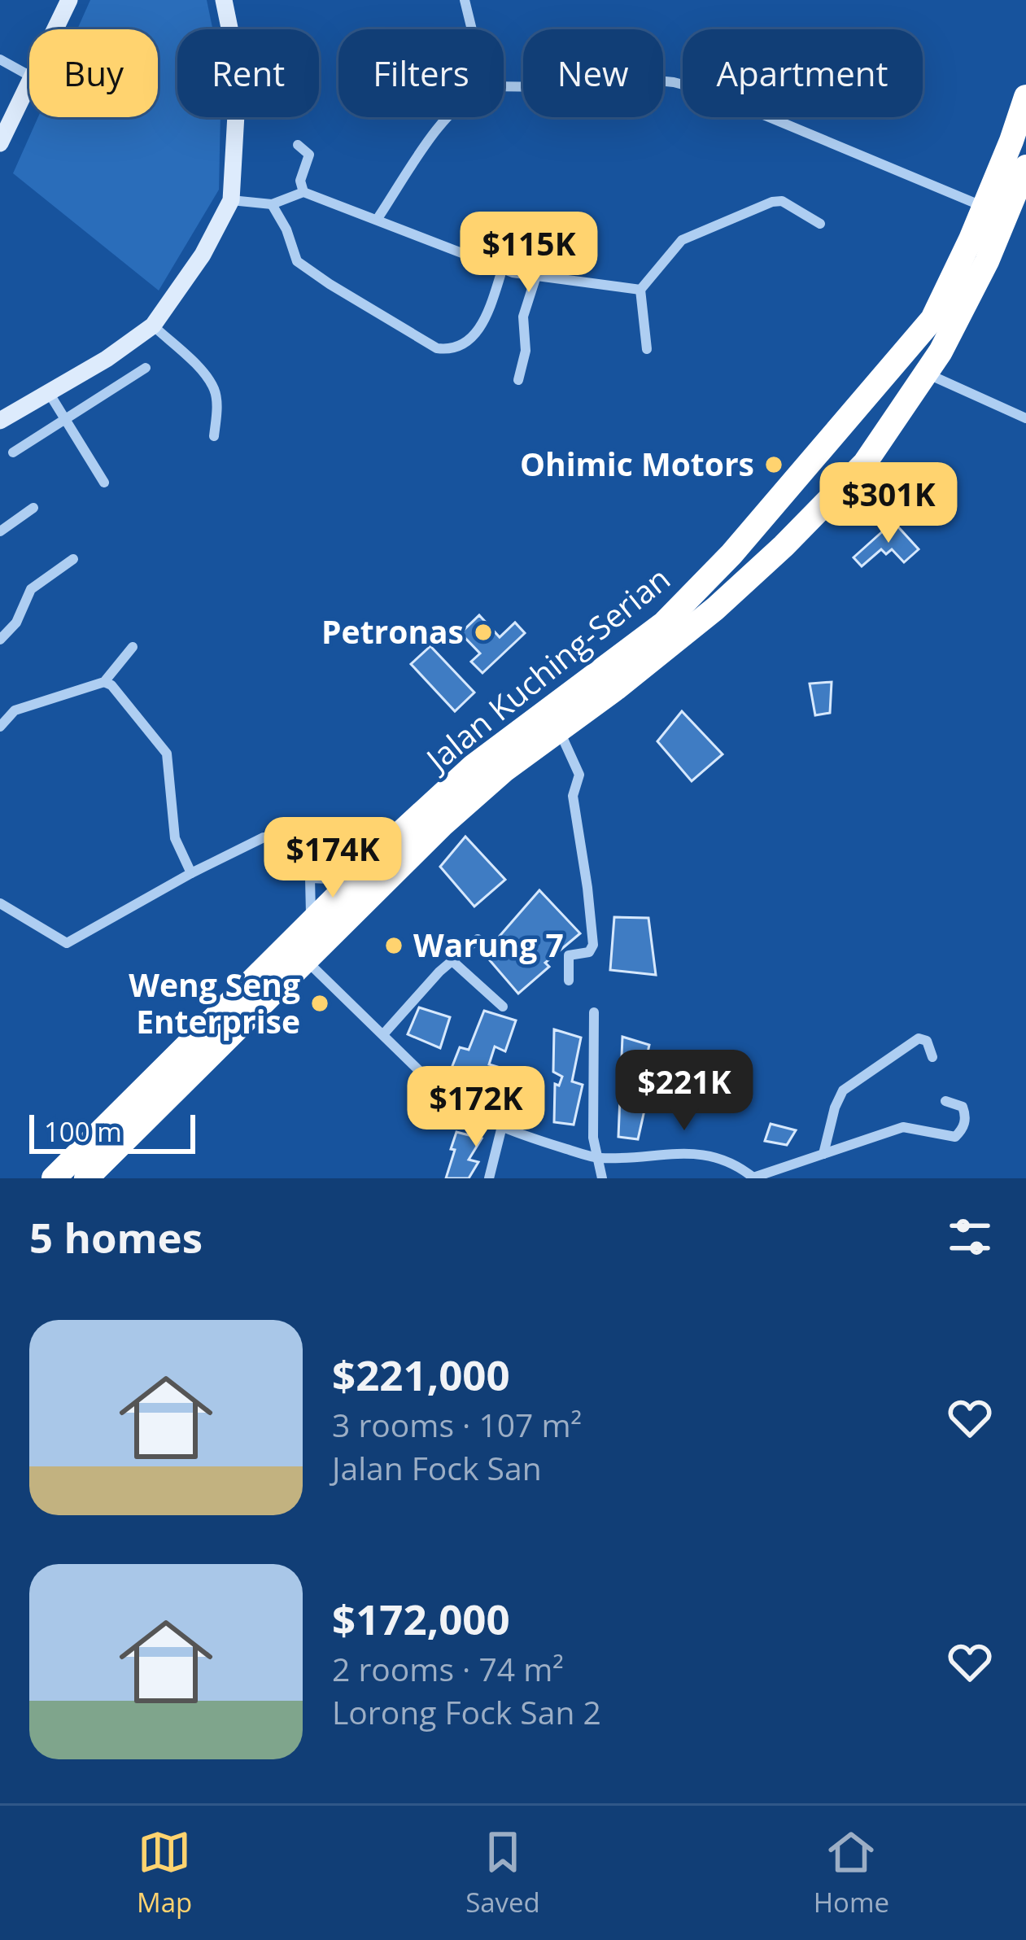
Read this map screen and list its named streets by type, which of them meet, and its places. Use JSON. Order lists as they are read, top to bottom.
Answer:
{
  "streets": {
    "highway": ["Jalan Kuching-Serian"]
  },
  "places": [
    "Ohimic Motors",
    "Petronas",
    "Warung 7",
    "Weng Seng Enterprise"
  ],
  "scale_bar": "100 m",
  "page": {
    "chip": [
      "Buy",
      "Rent",
      "Filters",
      "New",
      "Apartment"
    ],
    "price": [
      "$115K",
      "$301K",
      "$174K",
      "$221K",
      "$172K"
    ],
    "scale": "100 m",
    "heading": "5 homes",
    "list": [
      {
        "name": "$221,000",
        "note": "3 rooms · 107 m² · Jalan Fock San"
      },
      {
        "name": "$172,000",
        "note": "2 rooms · 74 m² · Lorong Fock San 2"
      }
    ],
    "tabs": ["Map", "Saved", "Home"]
  }
}
